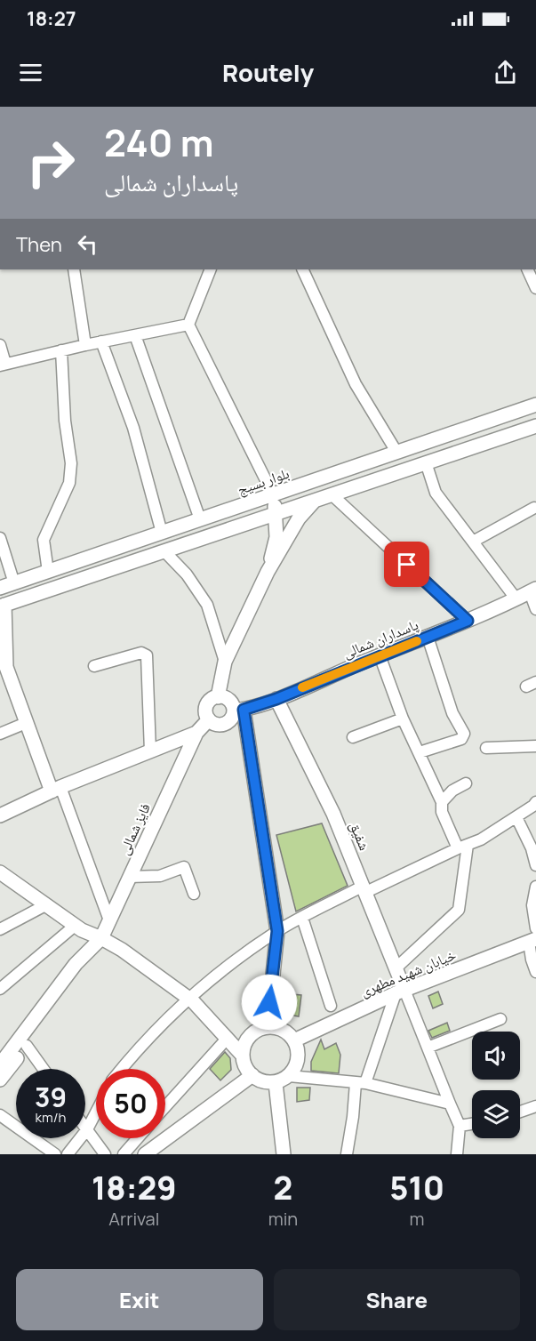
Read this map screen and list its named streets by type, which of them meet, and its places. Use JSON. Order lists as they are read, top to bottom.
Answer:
{
  "streets": {
    "main road": [
      "بلوار بسیج",
      "پاسداران شمالی",
      "فایز شمالی",
      "شفیق",
      "خیابان شهید مطهری"
    ]
  },
  "crossings": [
    ["پاسداران شمالی", "شفیق"],
    ["شفیق", "خیابان شهید مطهری"]
  ],
  "page": {
    "status": "18:27",
    "header": "Routely",
    "turn": ["240 m", "پاسداران شمالی"],
    "then": "Then",
    "speed": "39 km/h",
    "limit": "50",
    "eta": [
      "18:29",
      "Arrival",
      "2",
      "min",
      "510",
      "m"
    ],
    "buttons": ["Exit", "Share"]
  }
}
